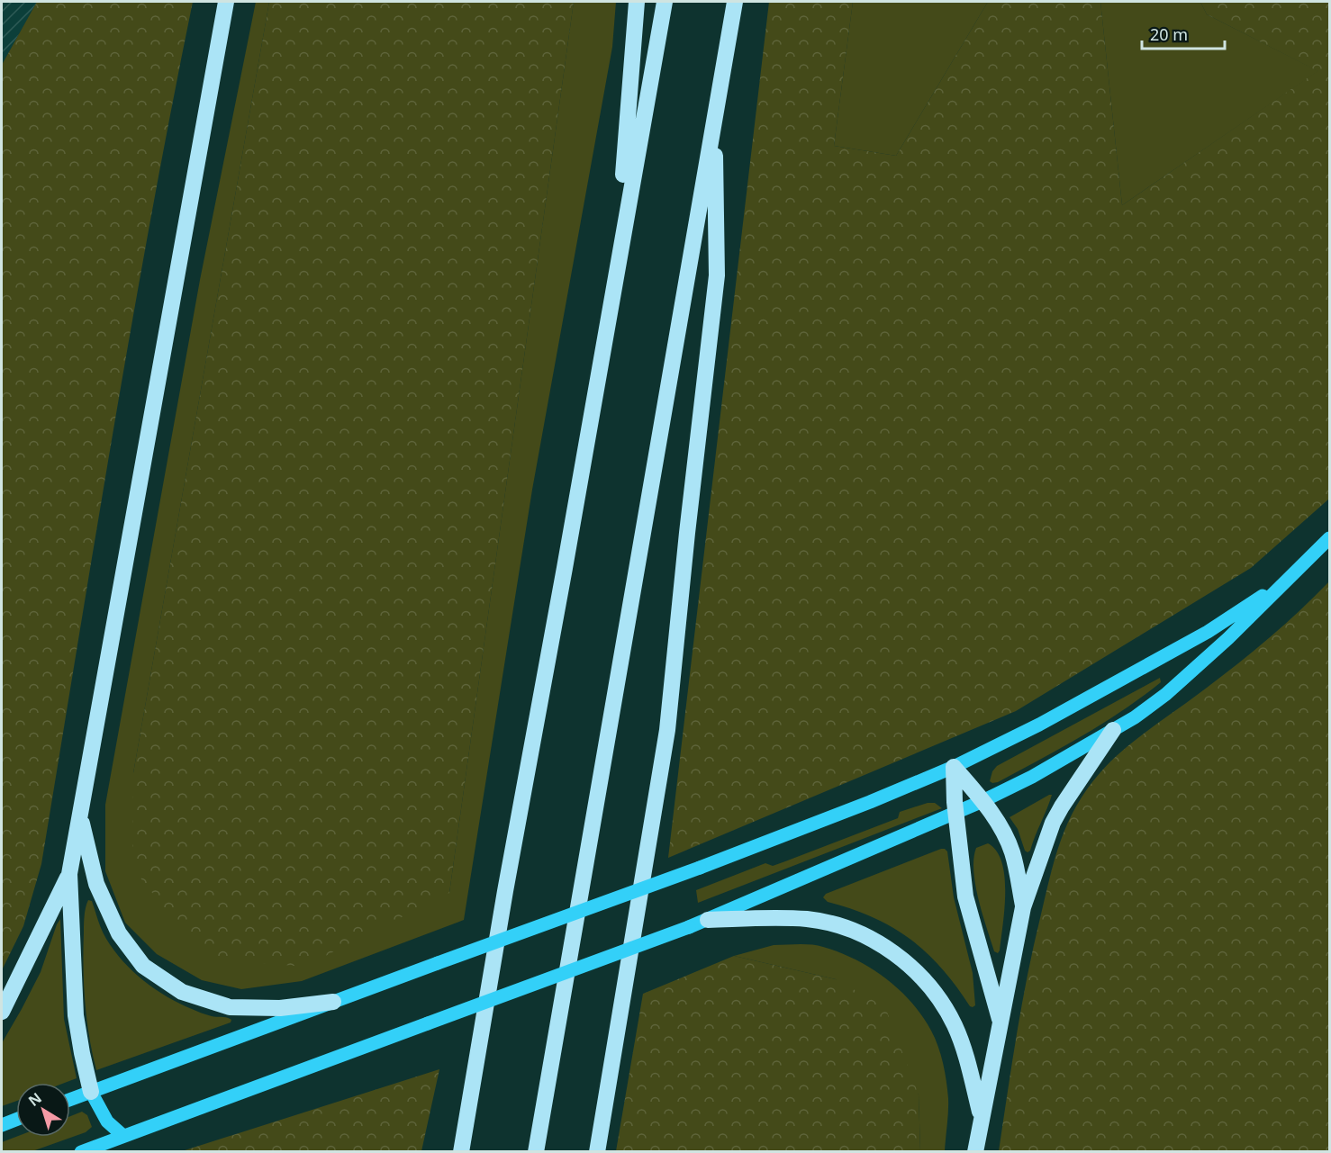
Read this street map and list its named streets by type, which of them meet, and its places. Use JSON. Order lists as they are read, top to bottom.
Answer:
{
  "scale_bar": "20 m",
  "north": "top left"
}
